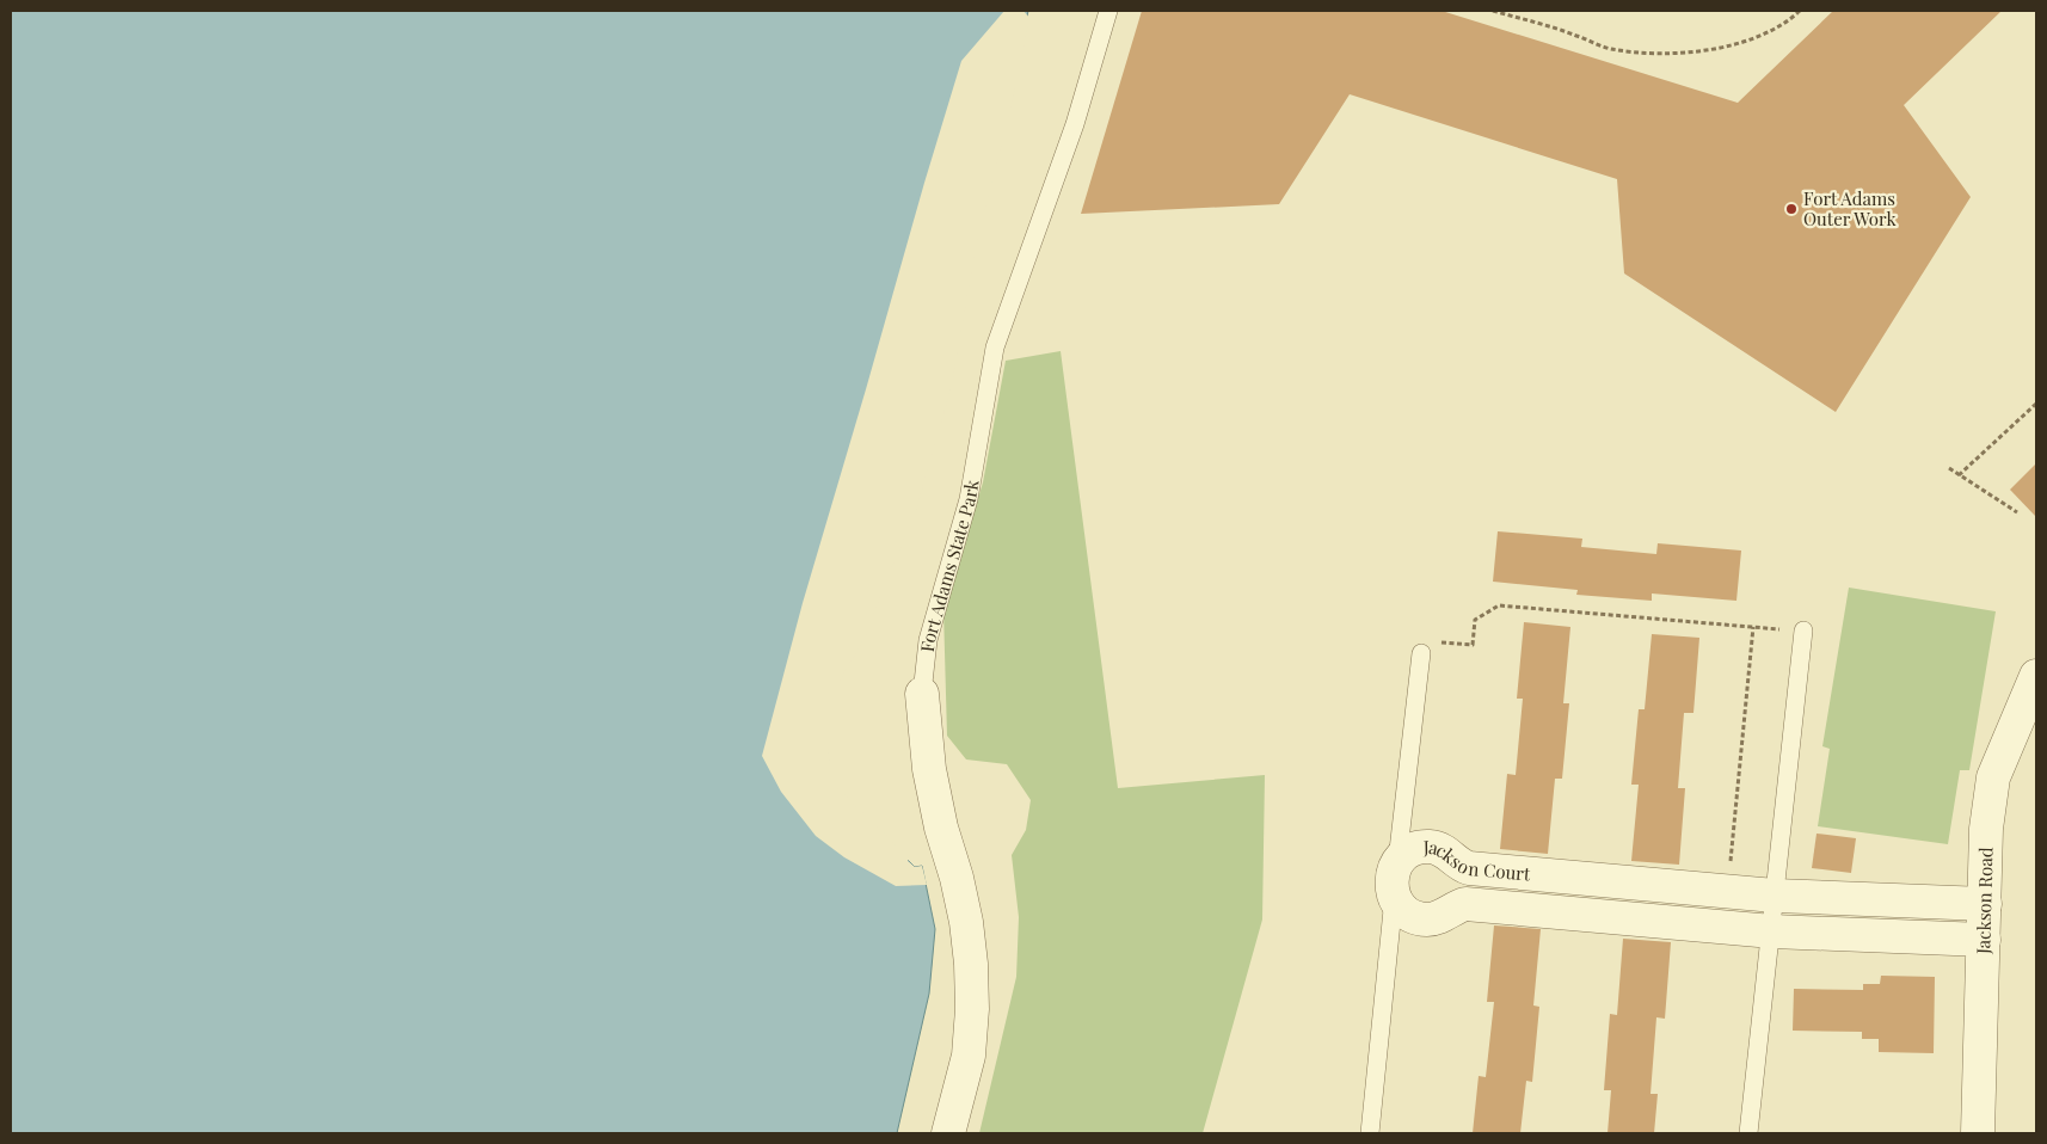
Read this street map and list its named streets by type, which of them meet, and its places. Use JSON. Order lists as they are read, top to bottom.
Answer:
{
  "streets": {
    "street": ["Fort Adams State Park", "Jackson Court", "Jackson Road"]
  },
  "crossings": [
    ["Jackson Court", "Jackson Road"]
  ],
  "places": ["Fort Adams Outer Work"]
}
